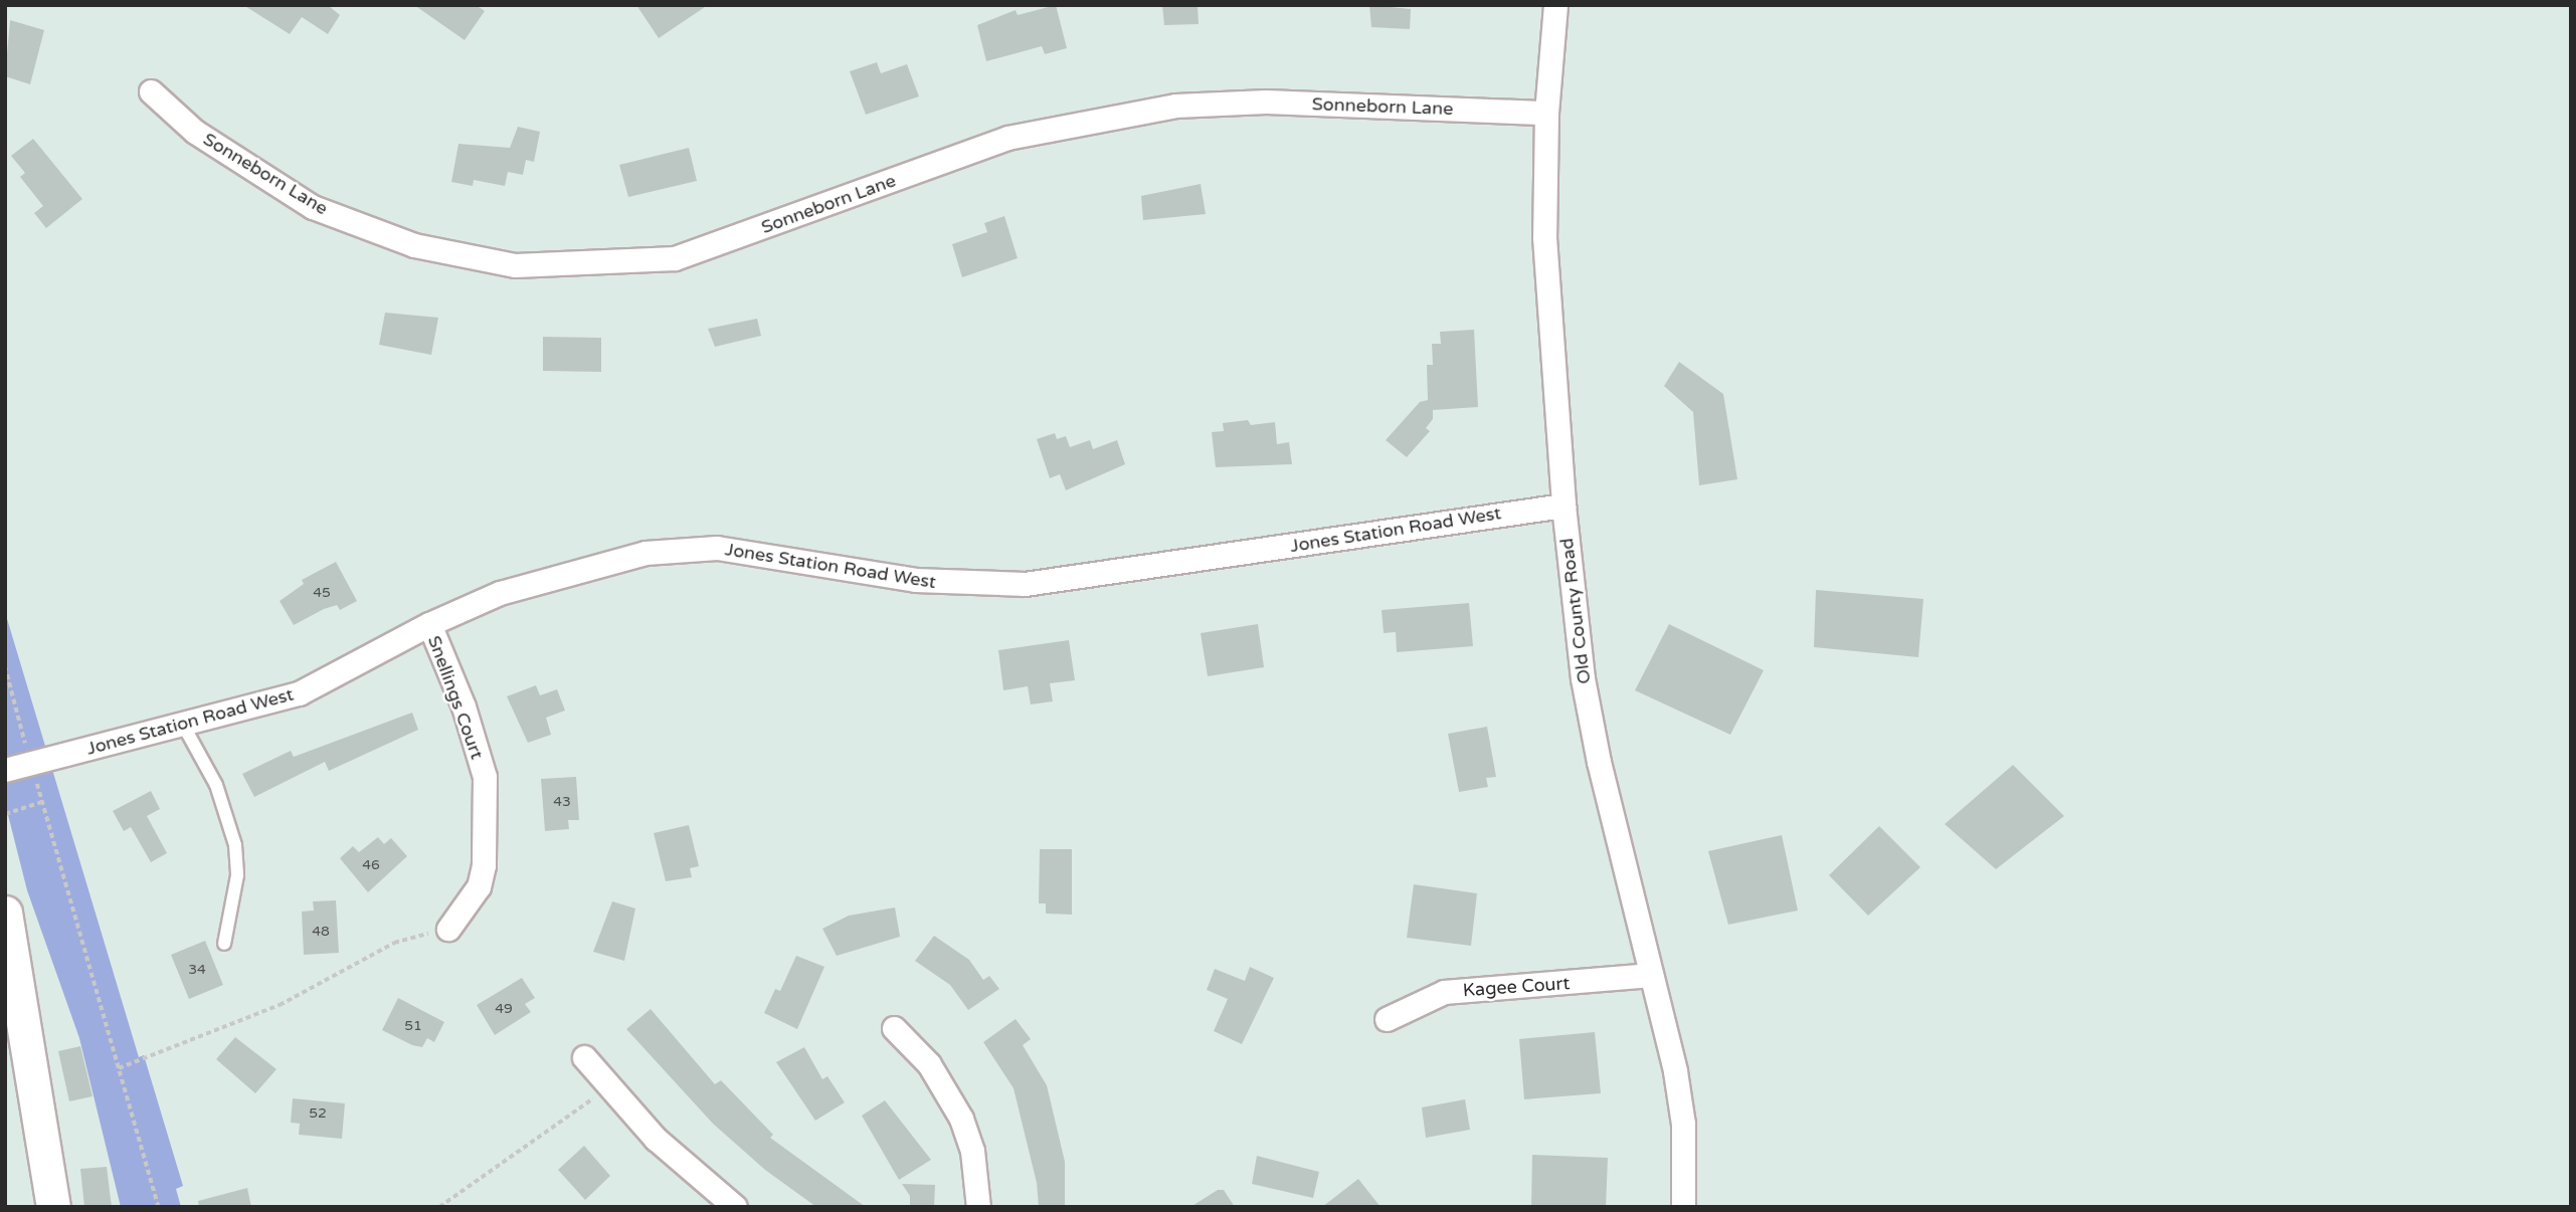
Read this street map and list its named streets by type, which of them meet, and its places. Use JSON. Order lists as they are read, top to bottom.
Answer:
{
  "streets": {
    "street": [
      "Sonneborn Lane",
      "Jones Station Road West",
      "Old County Road",
      "Snellings Court",
      "Kagee Court"
    ]
  },
  "crossings": [
    ["Sonneborn Lane", "Old County Road"],
    ["Jones Station Road West", "Old County Road"],
    ["Jones Station Road West", "Snellings Court"],
    ["Old County Road", "Kagee Court"]
  ],
  "house_numbers": [
    "45",
    "43",
    "46",
    "48",
    "34",
    "49",
    "51",
    "52"
  ]
}
